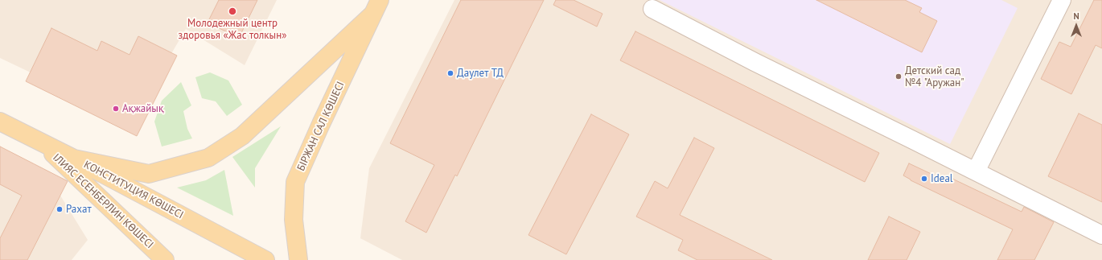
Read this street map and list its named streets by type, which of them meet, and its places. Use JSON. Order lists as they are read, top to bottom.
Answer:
{
  "streets": {
    "main road": ["БІРЖАН САЛ КӨШЕСІ", "КОНСТИТУЦИЯ КӨШЕСІ", "ІЛИЯС ЕСЕНБЕРЛИН КӨШЕСІ"]
  },
  "crossings": [
    ["КОНСТИТУЦИЯ КӨШЕСІ", "ІЛИЯС ЕСЕНБЕРЛИН КӨШЕСІ"]
  ],
  "places": [
    "Молодежный центр здоровья «Жас толкын»",
    "Даулет ТД",
    "Детский сад №4 \"Аружан\"",
    "Ақжайық",
    "Ideal",
    "Рахат"
  ],
  "north": "top"
}
